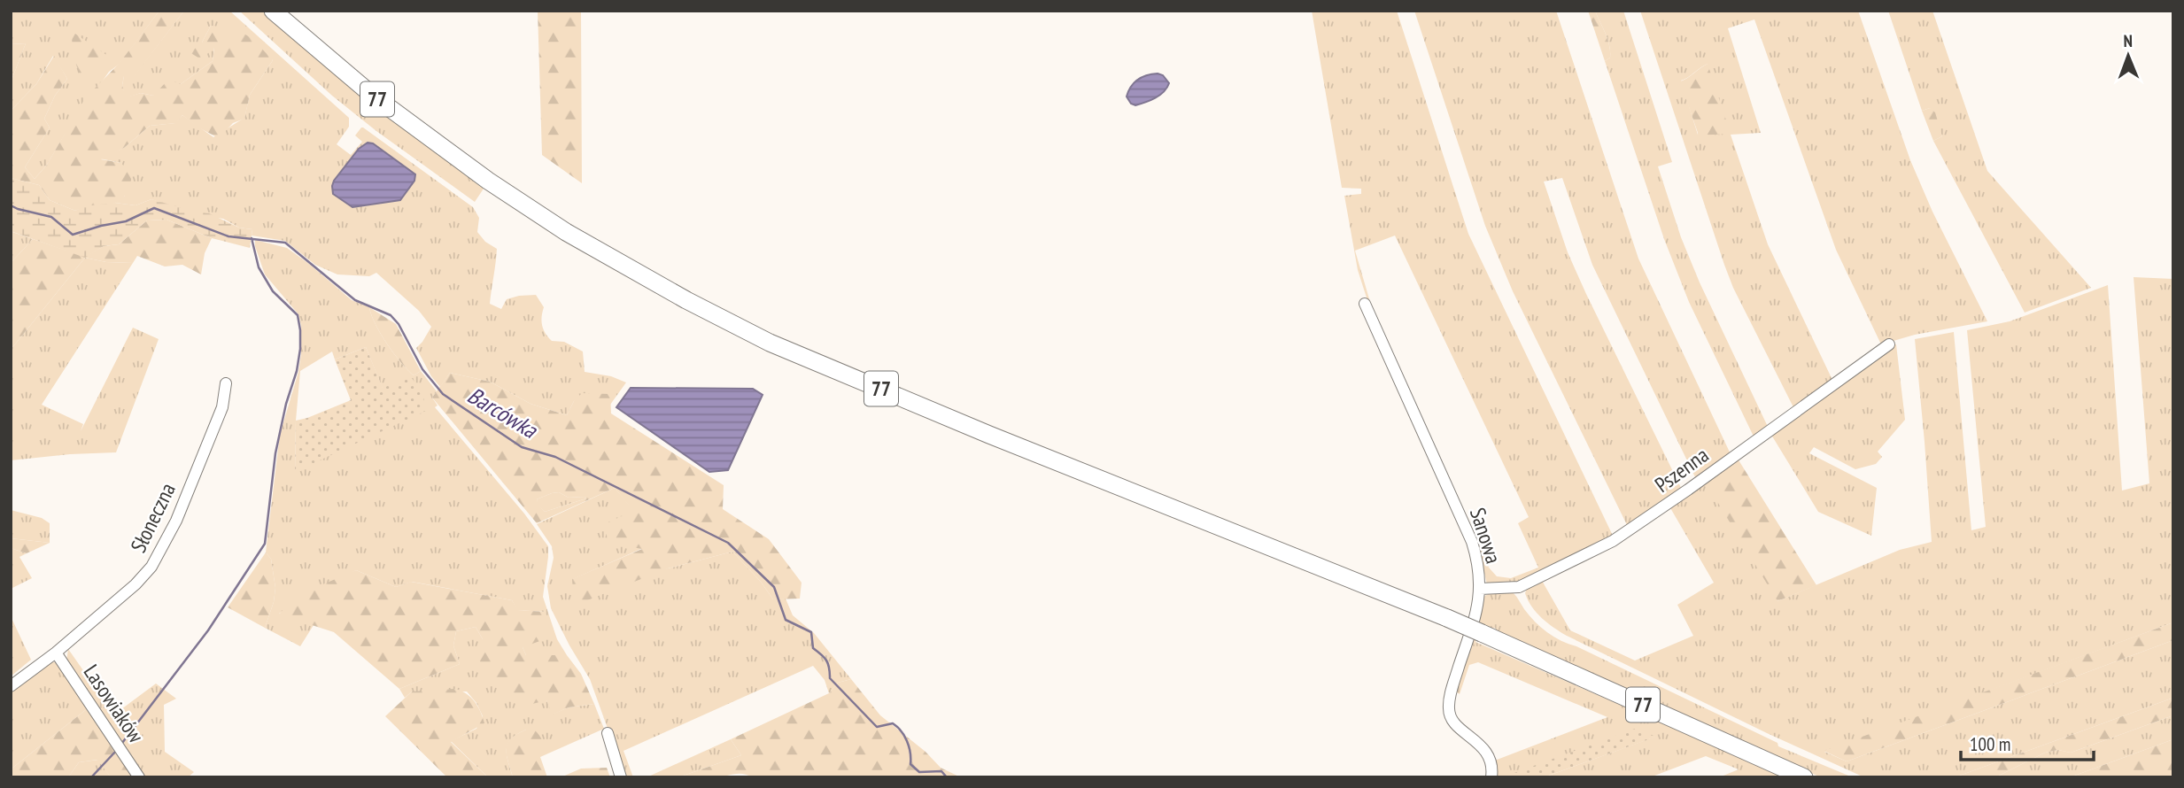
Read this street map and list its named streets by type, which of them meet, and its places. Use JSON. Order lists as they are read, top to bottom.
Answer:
{
  "streets": {
    "main road": ["77"],
    "street": [
      "Pszenna",
      "Słoneczna",
      "Sanowa",
      "Lasowiaków"
    ]
  },
  "crossings": [
    ["Pszenna", "Sanowa"],
    ["Słoneczna", "Lasowiaków"]
  ],
  "water": ["Barcówka"],
  "scale_bar": "100 m",
  "north": "top"
}
